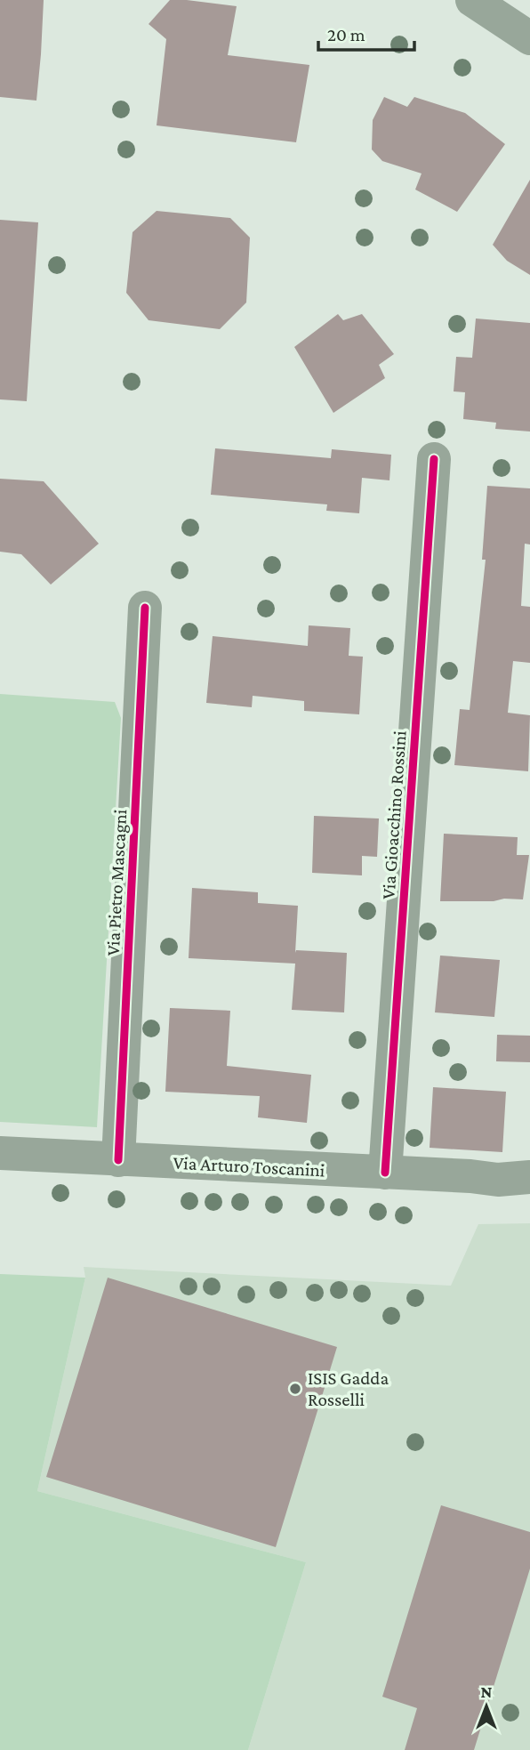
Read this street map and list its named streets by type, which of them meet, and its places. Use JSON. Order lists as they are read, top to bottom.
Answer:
{
  "streets": {
    "street": ["Via Gioacchino Rossini", "Via Pietro Mascagni", "Via Arturo Toscanini"]
  },
  "crossings": [
    ["Via Gioacchino Rossini", "Via Arturo Toscanini"],
    ["Via Pietro Mascagni", "Via Arturo Toscanini"]
  ],
  "places": ["ISIS Gadda Rosselli"],
  "scale_bar": "20 m",
  "north": "top"
}
